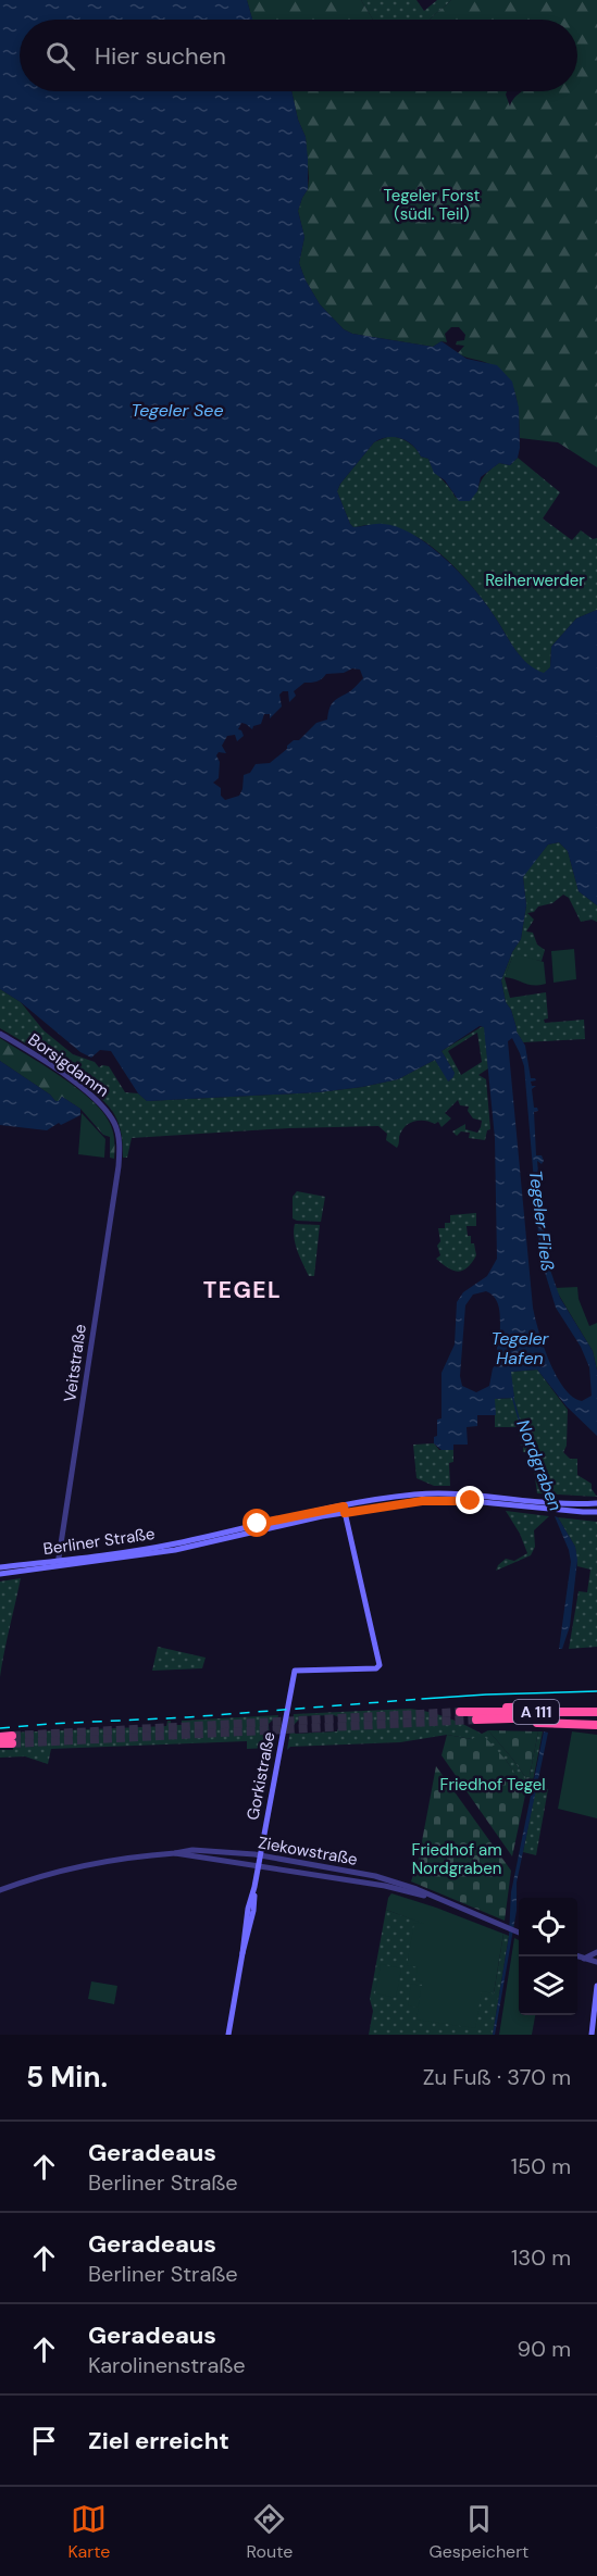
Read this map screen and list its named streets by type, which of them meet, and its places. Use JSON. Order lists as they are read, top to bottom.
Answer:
{
  "streets": {
    "highway": ["A 111"],
    "main road": ["Berliner Straße", "Gorkistraße"],
    "street": ["Borsigdamm", "Veitstraße", "Ziekowstraße"]
  },
  "crossings": [
    ["Borsigdamm", "Veitstraße"],
    ["Veitstraße", "Berliner Straße"],
    ["Berliner Straße", "Gorkistraße"],
    ["Gorkistraße", "Ziekowstraße"]
  ],
  "districts": ["TEGEL"],
  "water": [
    "Tegeler See",
    "Tegeler Fließ",
    "Tegeler Hafen",
    "Nordgraben"
  ],
  "parks": [
    "Tegeler Forst (südl. Teil)",
    "Reiherwerder",
    "Friedhof Tegel",
    "Friedhof am Nordgraben"
  ],
  "page": {
    "search": "Hier suchen",
    "heading": ["5 Min.", "Zu Fuß · 370 m"],
    "list": [
      ["Geradeaus", "Berliner Straße", "150 m"],
      ["Geradeaus", "Berliner Straße", "130 m"],
      ["Geradeaus", "Karolinenstraße", "90 m"],
      "Ziel erreicht"
    ],
    "nav": ["Karte", "Route", "Gespeichert"]
  }
}
